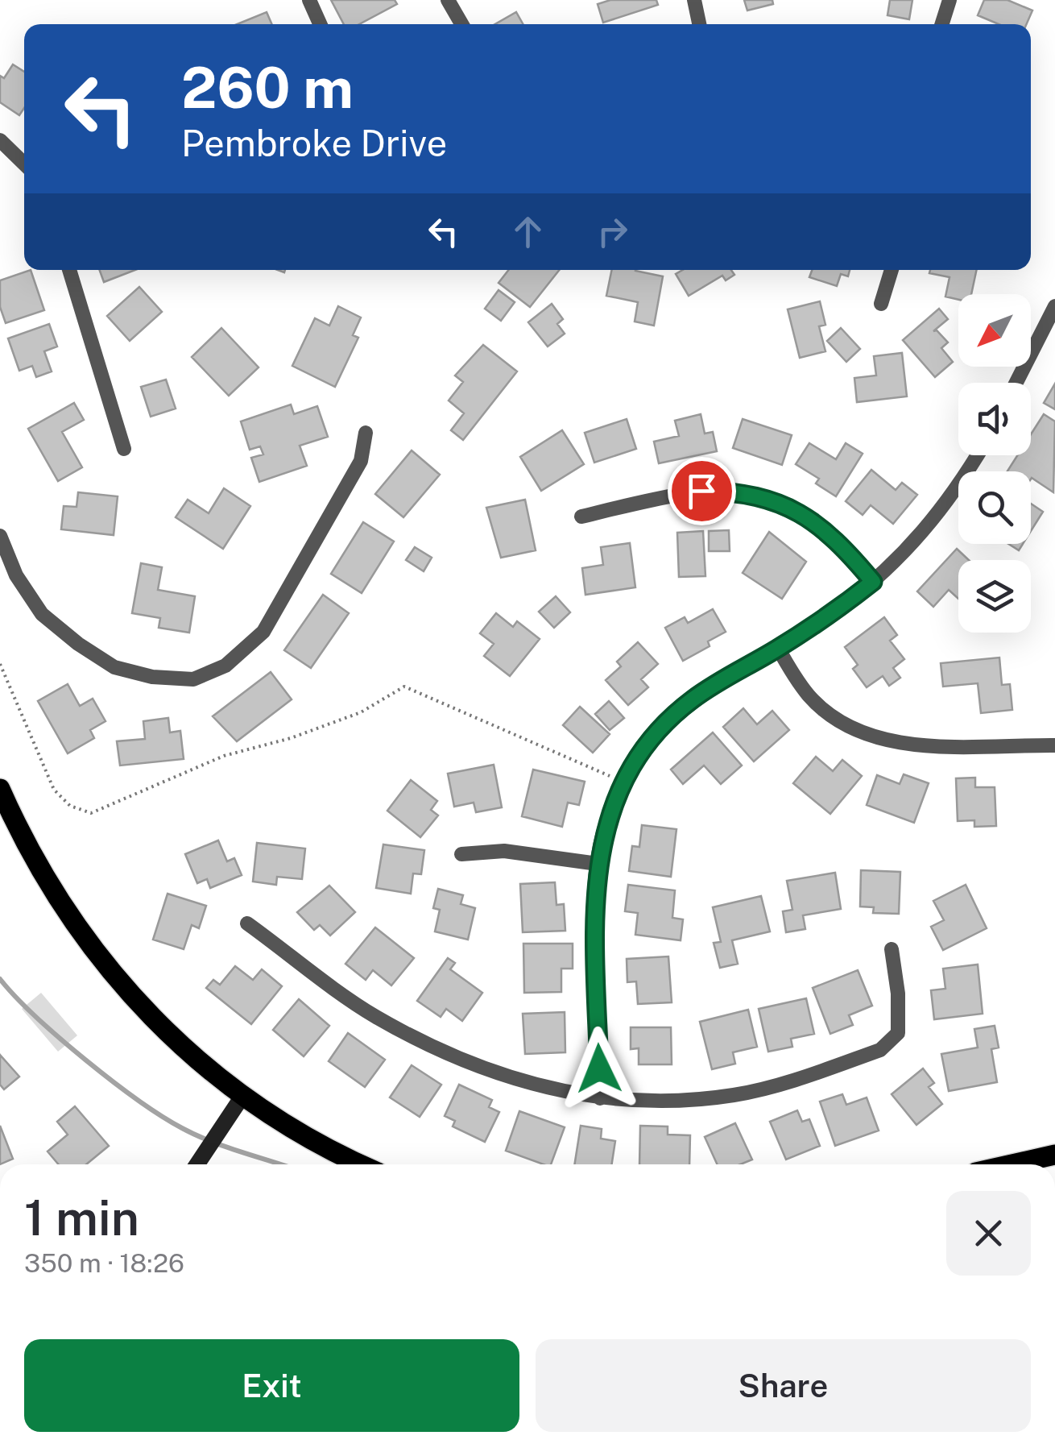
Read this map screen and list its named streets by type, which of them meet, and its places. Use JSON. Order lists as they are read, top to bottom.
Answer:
{
  "north": "bottom left",
  "page": {
    "turn": ["260 m", "Pembroke Drive"],
    "heading": ["1 min", "350 m · 18:26"],
    "buttons": ["Exit", "Share"]
  }
}
